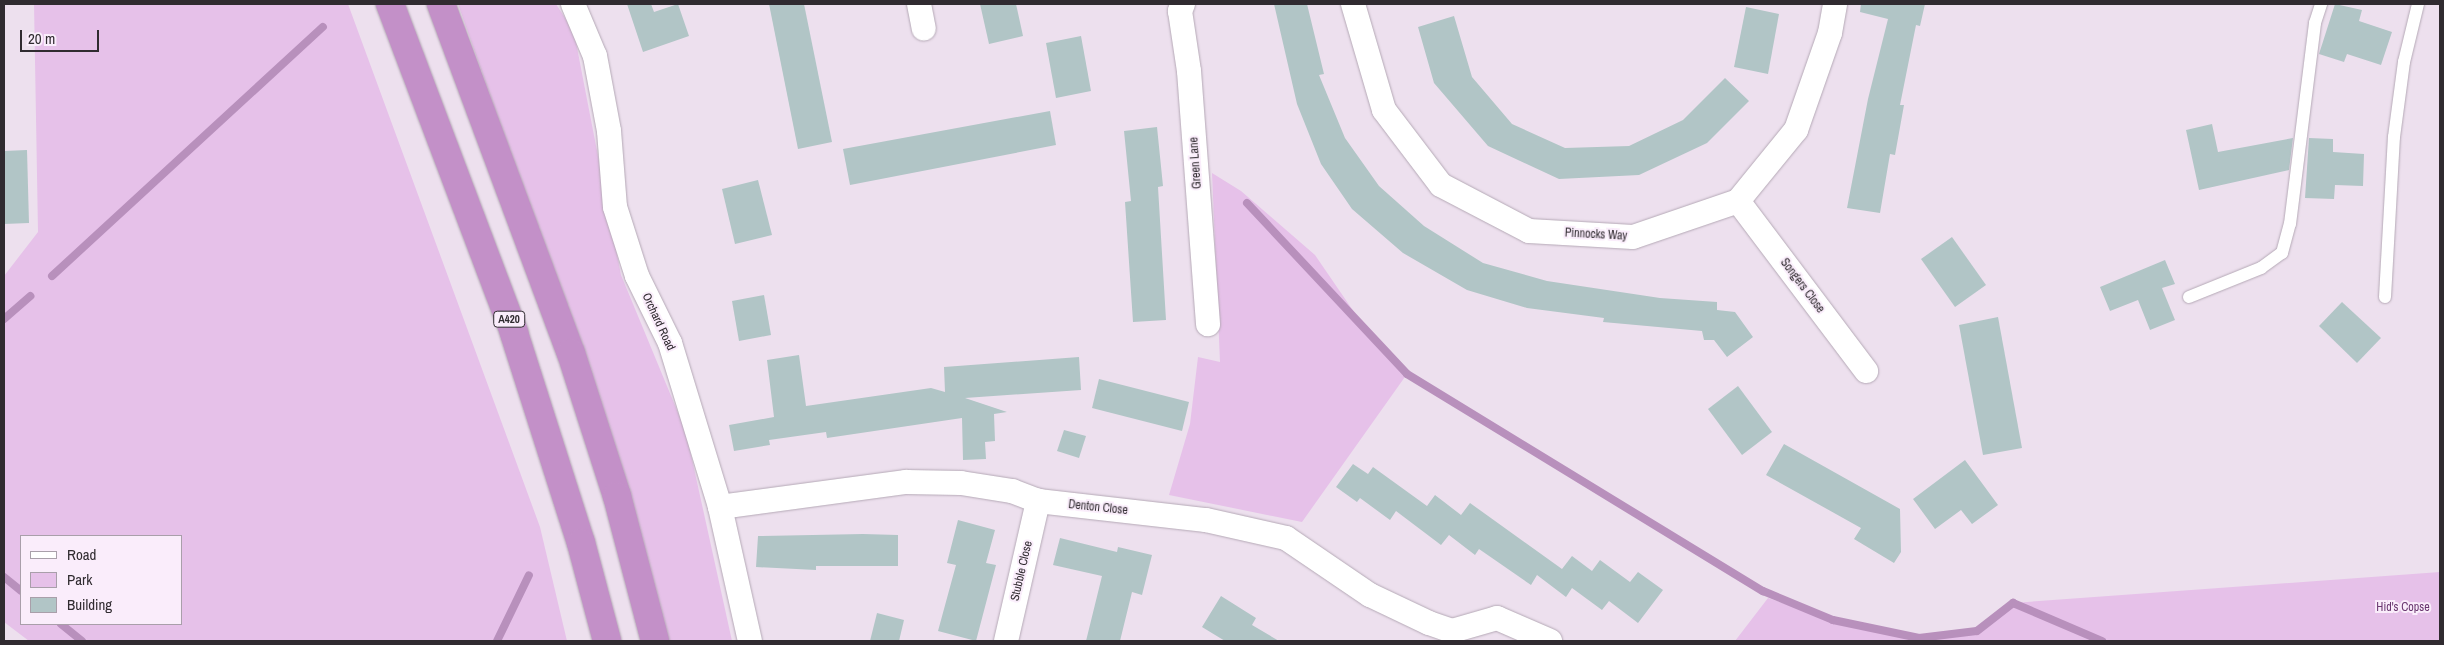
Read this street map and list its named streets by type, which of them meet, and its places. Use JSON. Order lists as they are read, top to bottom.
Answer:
{
  "streets": {
    "highway": ["A420"],
    "street": [
      "Green Lane",
      "Pinnocks Way",
      "Songers Close",
      "Orchard Road",
      "Denton Close",
      "Stubble Close"
    ]
  },
  "crossings": [
    ["Pinnocks Way", "Songers Close"],
    ["Orchard Road", "Denton Close"],
    ["Denton Close", "Stubble Close"]
  ],
  "parks": ["Hid's Copse"],
  "legend": ["Road", "Park", "Building"],
  "scale_bar": "20 m"
}
